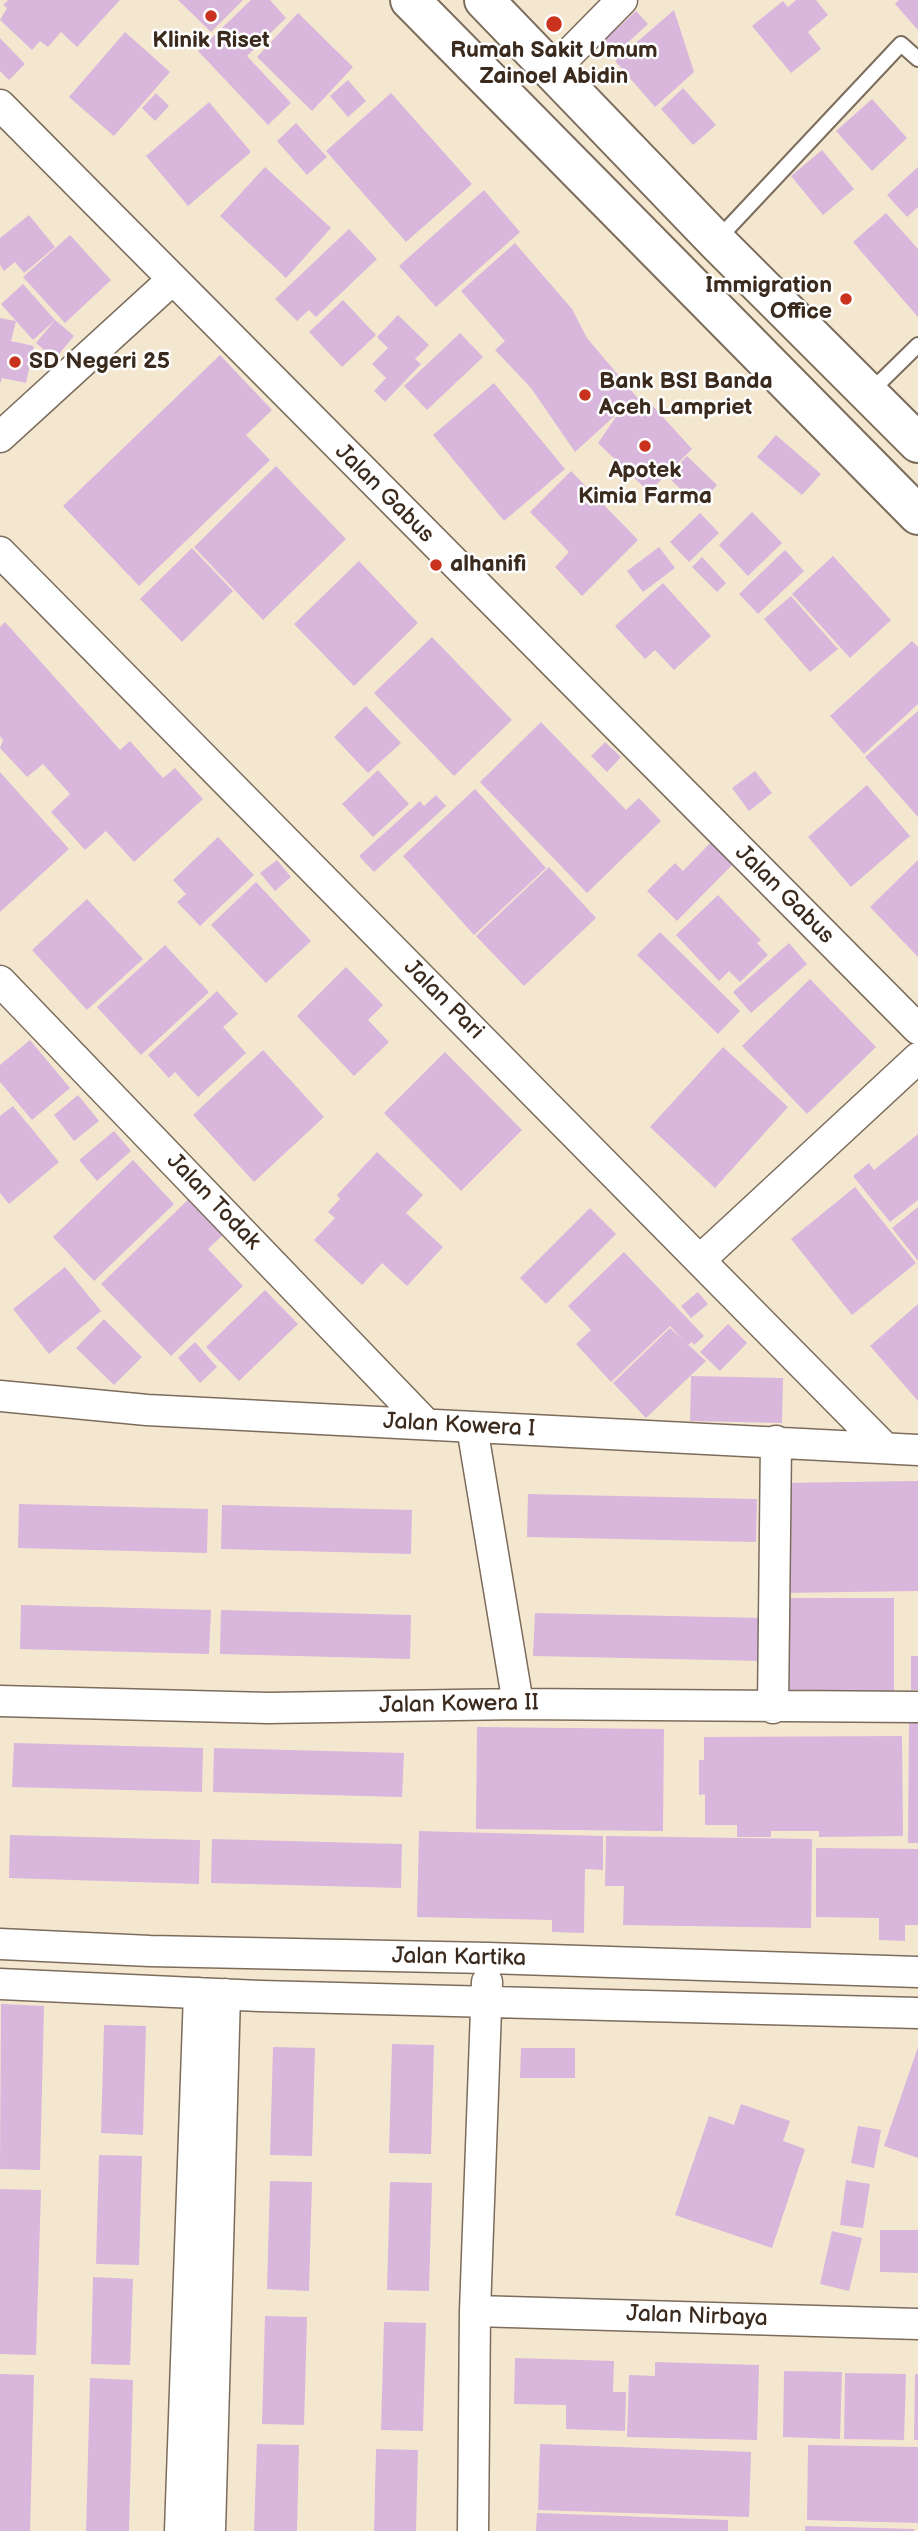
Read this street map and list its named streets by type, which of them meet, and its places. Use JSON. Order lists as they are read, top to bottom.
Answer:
{
  "streets": {
    "street": [
      "Jalan Gabus",
      "Jalan Pari",
      "Jalan Todak",
      "Jalan Kowera I",
      "Jalan Kowera II",
      "Jalan Kartika",
      "Jalan Nirbaya"
    ]
  },
  "crossings": [
    ["Jalan Pari", "Jalan Kowera I"],
    ["Jalan Todak", "Jalan Kowera I"]
  ],
  "places": [
    "Klinik Riset",
    "Rumah Sakit Umum Zainoel Abidin",
    "Immigration Office",
    "SD Negeri 25",
    "Bank BSI Banda Aceh Lampriet",
    "Apotek Kimia Farma",
    "alhanifi"
  ]
}
